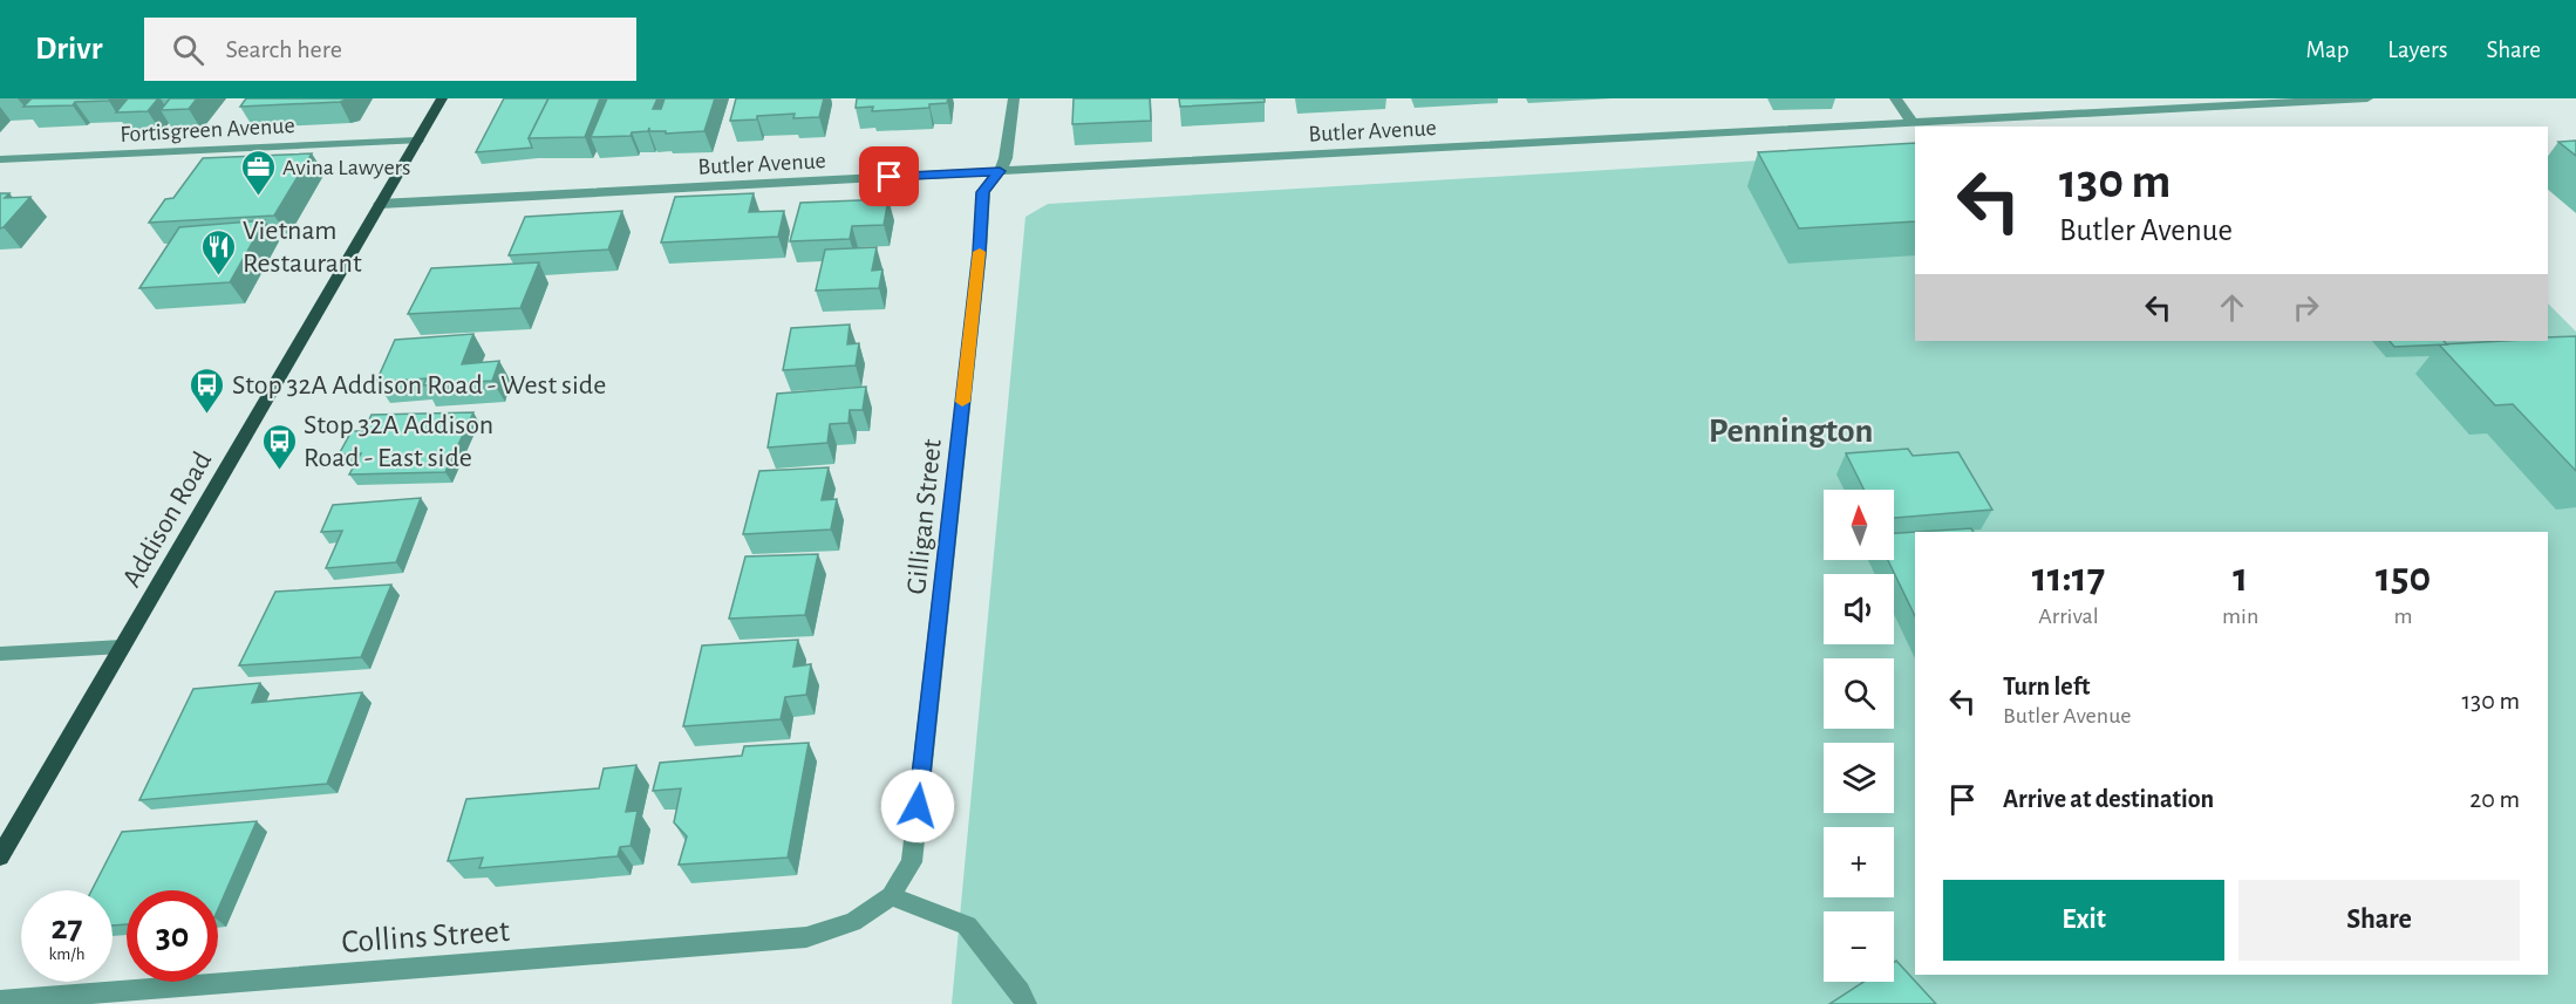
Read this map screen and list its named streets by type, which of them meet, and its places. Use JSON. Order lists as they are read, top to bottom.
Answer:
{
  "streets": {
    "main road": ["Addison Road"],
    "street": [
      "Fortisgreen Avenue",
      "Butler Avenue",
      "Gilligan Street",
      "Collins Street"
    ]
  },
  "crossings": [
    ["Fortisgreen Avenue", "Addison Road"],
    ["Butler Avenue", "Gilligan Street"],
    ["Butler Avenue", "Addison Road"],
    ["Gilligan Street", "Collins Street"]
  ],
  "districts": ["Pennington"],
  "places": {
    "office": ["Avina Lawyers"],
    "restaurant": ["Vietnam Restaurant"],
    "bus stop": ["Stop 32A Addison Road - West side", "Stop 32A Addison Road - East side"]
  },
  "north": "top",
  "page": {
    "header": "Drivr",
    "search": "Search here",
    "nav": ["Map", "Layers", "Share"],
    "turn": ["130 m", "Butler Avenue"],
    "map_buttons": ["+", "−"],
    "eta": [
      "11:17",
      "Arrival",
      "1",
      "min",
      "150",
      "m"
    ],
    "list": [
      {
        "name": "Turn left",
        "note": "Butler Avenue",
        "value": "130 m"
      },
      {
        "name": "Arrive at destination",
        "value": "20 m"
      }
    ],
    "buttons": ["Exit", "Share"],
    "speed": "27 km/h",
    "limit": "30"
  }
}
